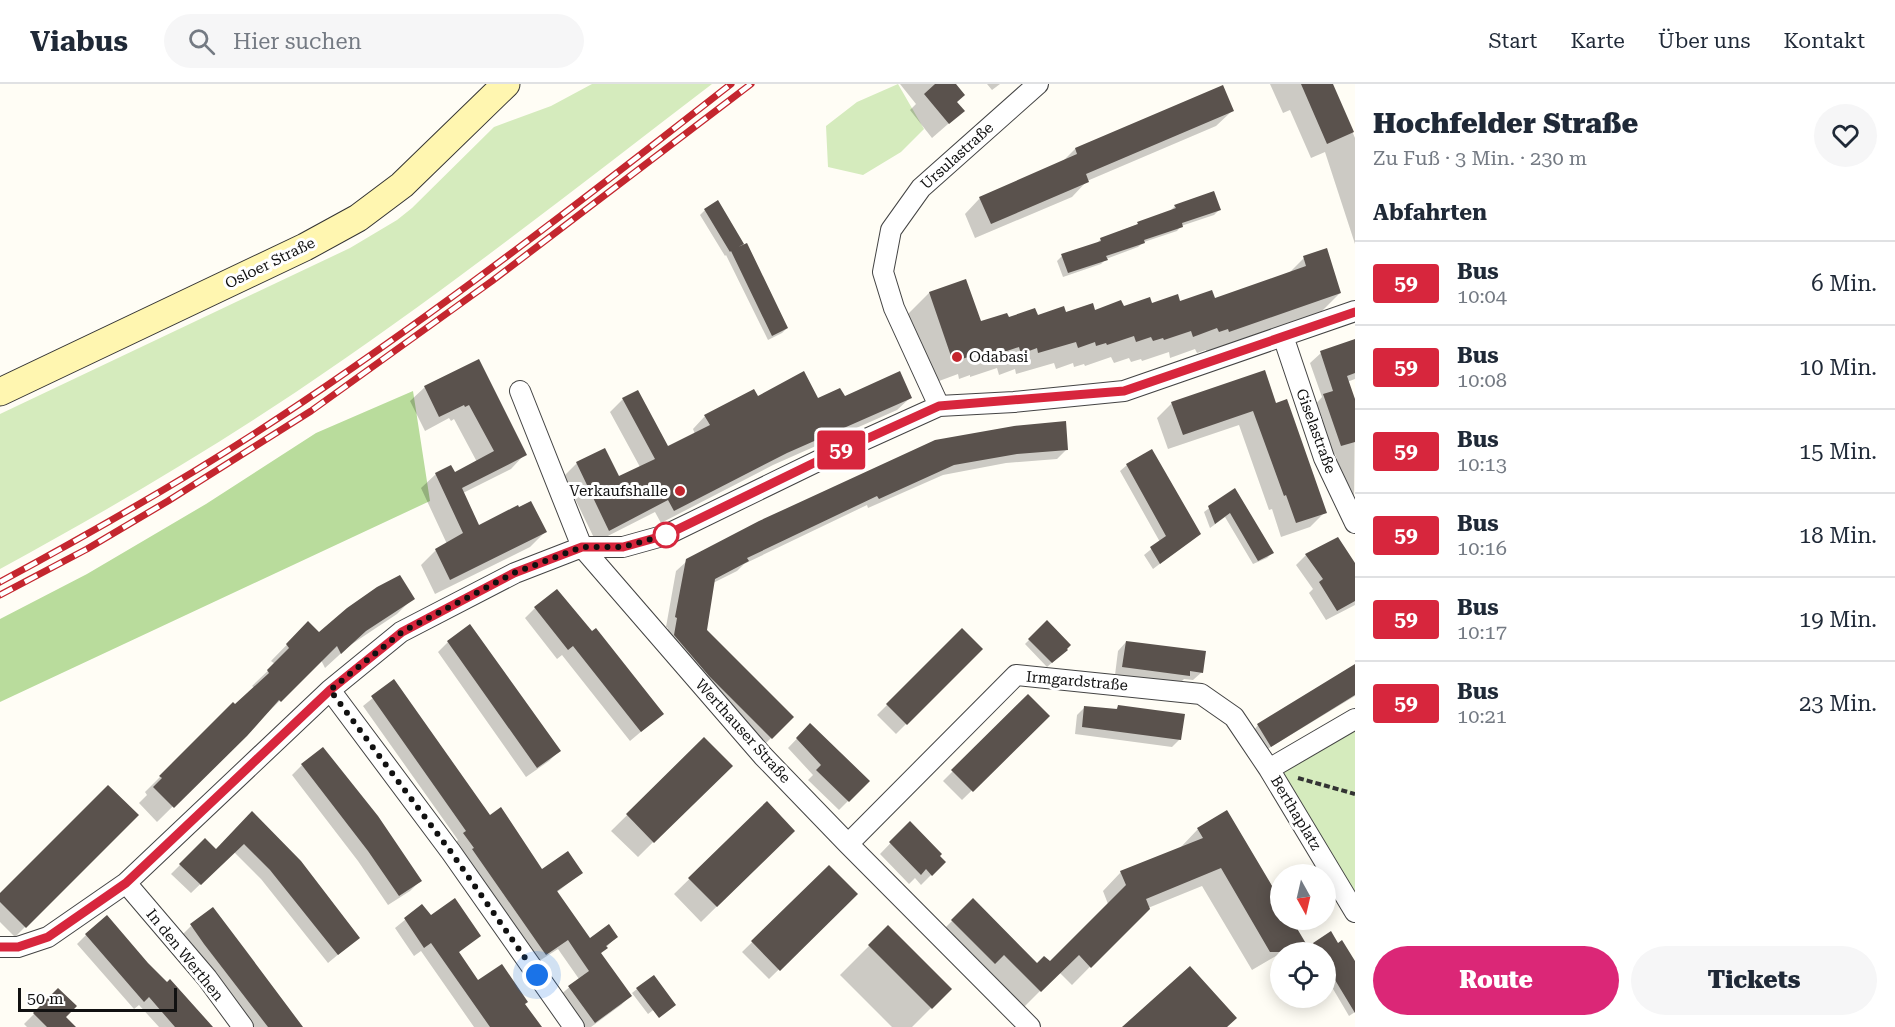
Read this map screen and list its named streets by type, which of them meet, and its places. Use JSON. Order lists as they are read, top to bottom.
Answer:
{
  "streets": {
    "main road": ["Osloer Straße"],
    "street": [
      "Ursulastraße",
      "Giselastraße",
      "Irmgardstraße",
      "Werthauser Straße",
      "Berthaplatz",
      "In den Werthen"
    ]
  },
  "crossings": [
    ["Irmgardstraße", "Werthauser Straße"],
    ["Irmgardstraße", "Berthaplatz"]
  ],
  "places": ["Odabasi", "Verkaufshalle"],
  "lines": ["bus line 59"],
  "scale_bar": "50 m",
  "north": "bottom",
  "page": {
    "header": "Viabus",
    "search": "Hier suchen",
    "nav": [
      "Start",
      "Karte",
      "Über uns",
      "Kontakt"
    ],
    "on_map": "59",
    "heading": [
      ["Hochfelder Straße", "Zu Fuß · 3 Min. · 230 m"],
      "Abfahrten"
    ],
    "list": [
      {
        "mark": "59",
        "name": "Bus",
        "note": "10:04",
        "value": "6 Min."
      },
      {
        "mark": "59",
        "name": "Bus",
        "note": "10:08",
        "value": "10 Min."
      },
      {
        "mark": "59",
        "name": "Bus",
        "note": "10:13",
        "value": "15 Min."
      },
      {
        "mark": "59",
        "name": "Bus",
        "note": "10:16",
        "value": "18 Min."
      },
      {
        "mark": "59",
        "name": "Bus",
        "note": "10:17",
        "value": "19 Min."
      },
      {
        "mark": "59",
        "name": "Bus",
        "note": "10:21",
        "value": "23 Min."
      }
    ],
    "buttons": ["Route", "Tickets"],
    "scale": "50 m"
  }
}
